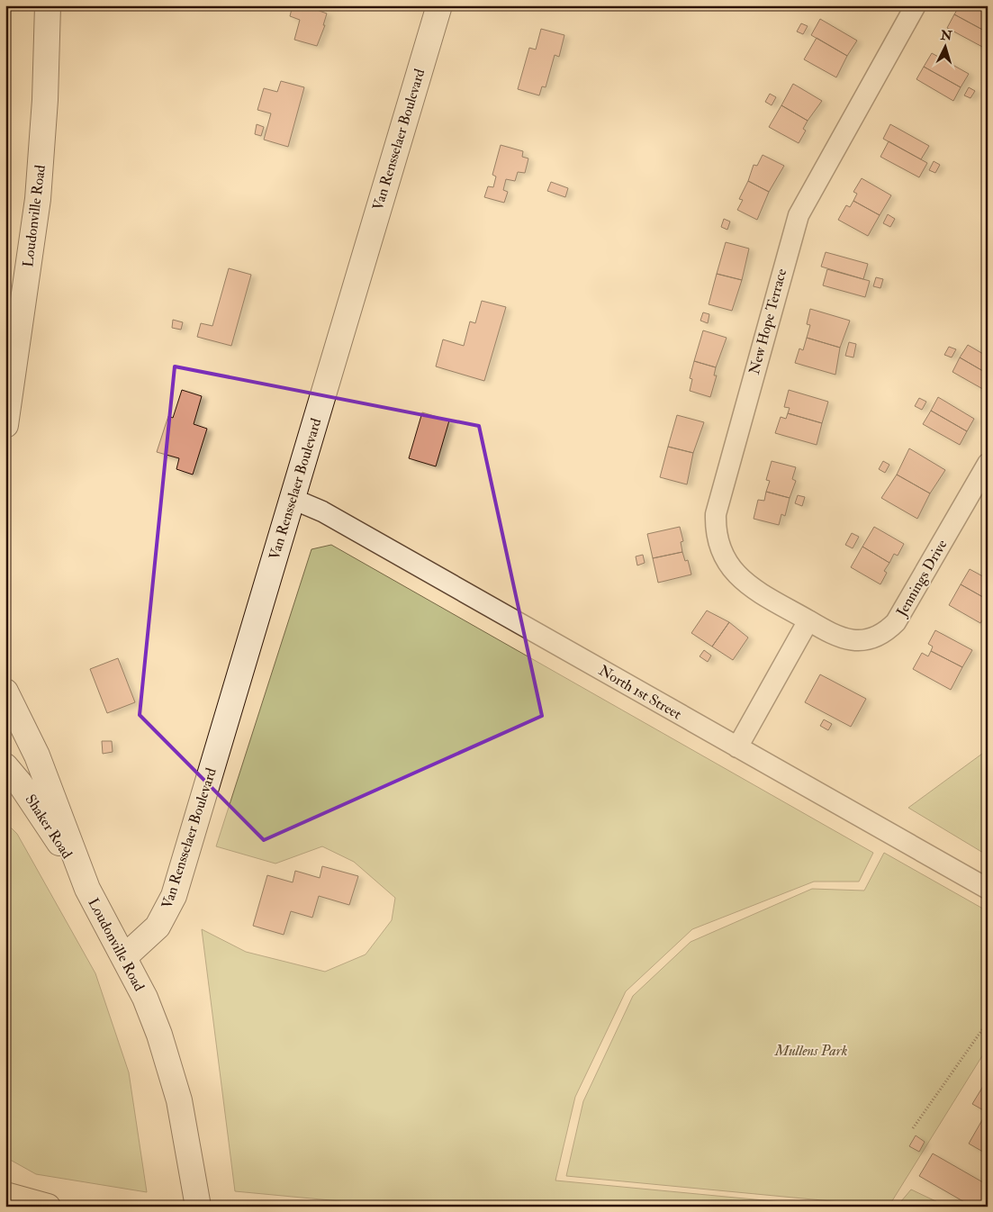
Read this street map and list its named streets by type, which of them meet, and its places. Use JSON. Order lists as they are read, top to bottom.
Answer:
{
  "streets": {
    "street": [
      "Van Rensselaer Boulevard",
      "Loudonville Road",
      "New Hope Terrace",
      "Jennings Drive",
      "North 1st Street",
      "Shaker Road"
    ]
  },
  "crossings": [
    ["Van Rensselaer Boulevard", "Loudonville Road"],
    ["Van Rensselaer Boulevard", "North 1st Street"],
    ["Loudonville Road", "Shaker Road"],
    ["New Hope Terrace", "Jennings Drive"]
  ],
  "parks": ["Mullens Park"],
  "north": "top"
}
